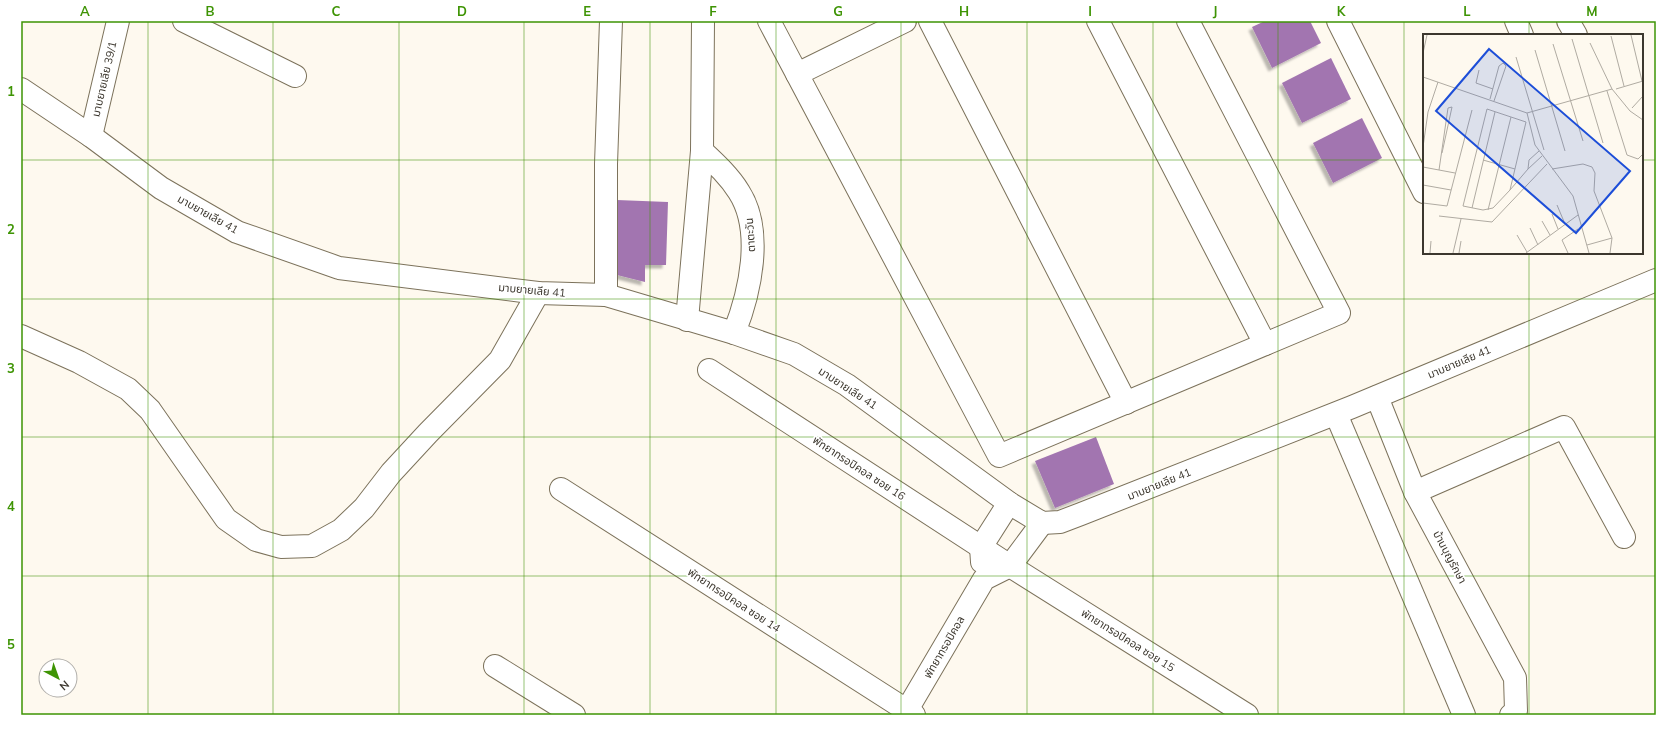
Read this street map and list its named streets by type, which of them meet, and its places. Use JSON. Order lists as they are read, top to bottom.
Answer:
{
  "streets": {
    "street": [
      "มาบยายเลีย 39/1",
      "มาบยายเลีย 41",
      "ตาตะวัน",
      "พัทยาทรอปิคอล ซอย 16",
      "บ้านบุญรักษา",
      "พัทยาทรอปิคอล ซอย 14",
      "พัทยาทรอปิคอล ซอย 15",
      "พัทยาทรอปิคอล"
    ]
  },
  "crossings": [
    ["มาบยายเลีย 39/1", "มาบยายเลีย 41"],
    ["มาบยายเลีย 41", "ตาตะวัน"],
    ["มาบยายเลีย 41", "บ้านบุญรักษา"],
    ["พัทยาทรอปิคอล ซอย 16", "พัทยาทรอปิคอล ซอย 15"],
    ["พัทยาทรอปิคอล ซอย 14", "พัทยาทรอปิคอล"]
  ],
  "north": "bottom right",
  "grid": {
    "columns": [
      "A",
      "B",
      "C",
      "D",
      "E",
      "F",
      "G",
      "H",
      "I",
      "J",
      "K",
      "L",
      "M"
    ],
    "rows": [
      "1",
      "2",
      "3",
      "4",
      "5"
    ]
  }
}
